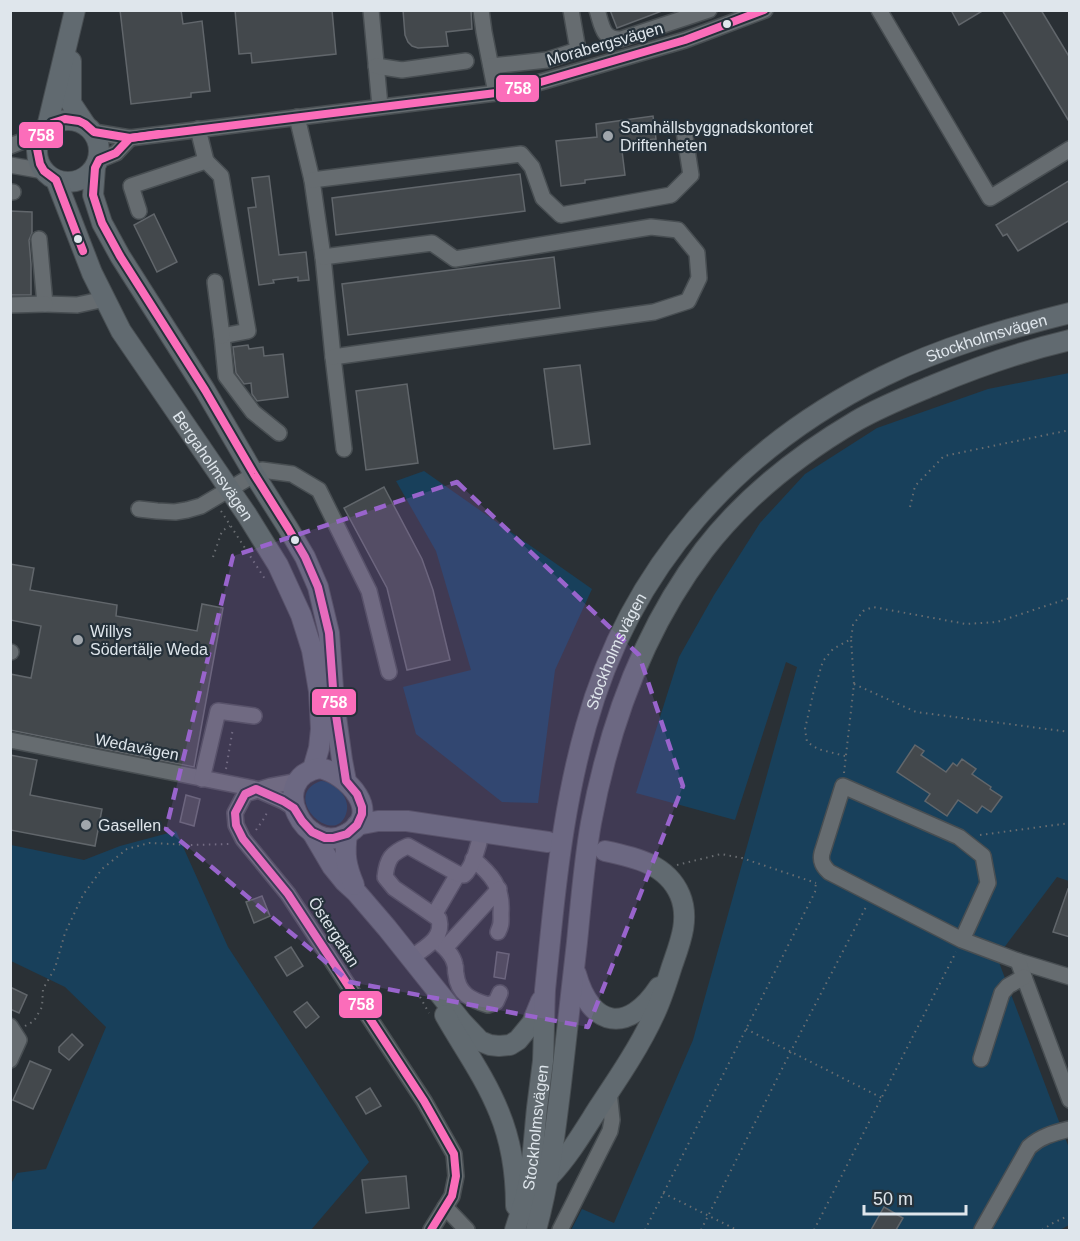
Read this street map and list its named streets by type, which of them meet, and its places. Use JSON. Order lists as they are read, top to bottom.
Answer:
{
  "streets": {
    "main road": ["Stockholmsvägen", "Bergaholmsvägen"],
    "street": ["Morabergsvägen", "Wedavägen", "Östergatan"]
  },
  "crossings": [
    ["Morabergsvägen", "Bergaholmsvägen"],
    ["Wedavägen", "Östergatan"]
  ],
  "places": ["Samhällsbyggnadskontoret Driftenheten", "Willys Södertälje Weda", "Gasellen"],
  "lines": ["transit line 758"],
  "scale_bar": "50 m"
}
